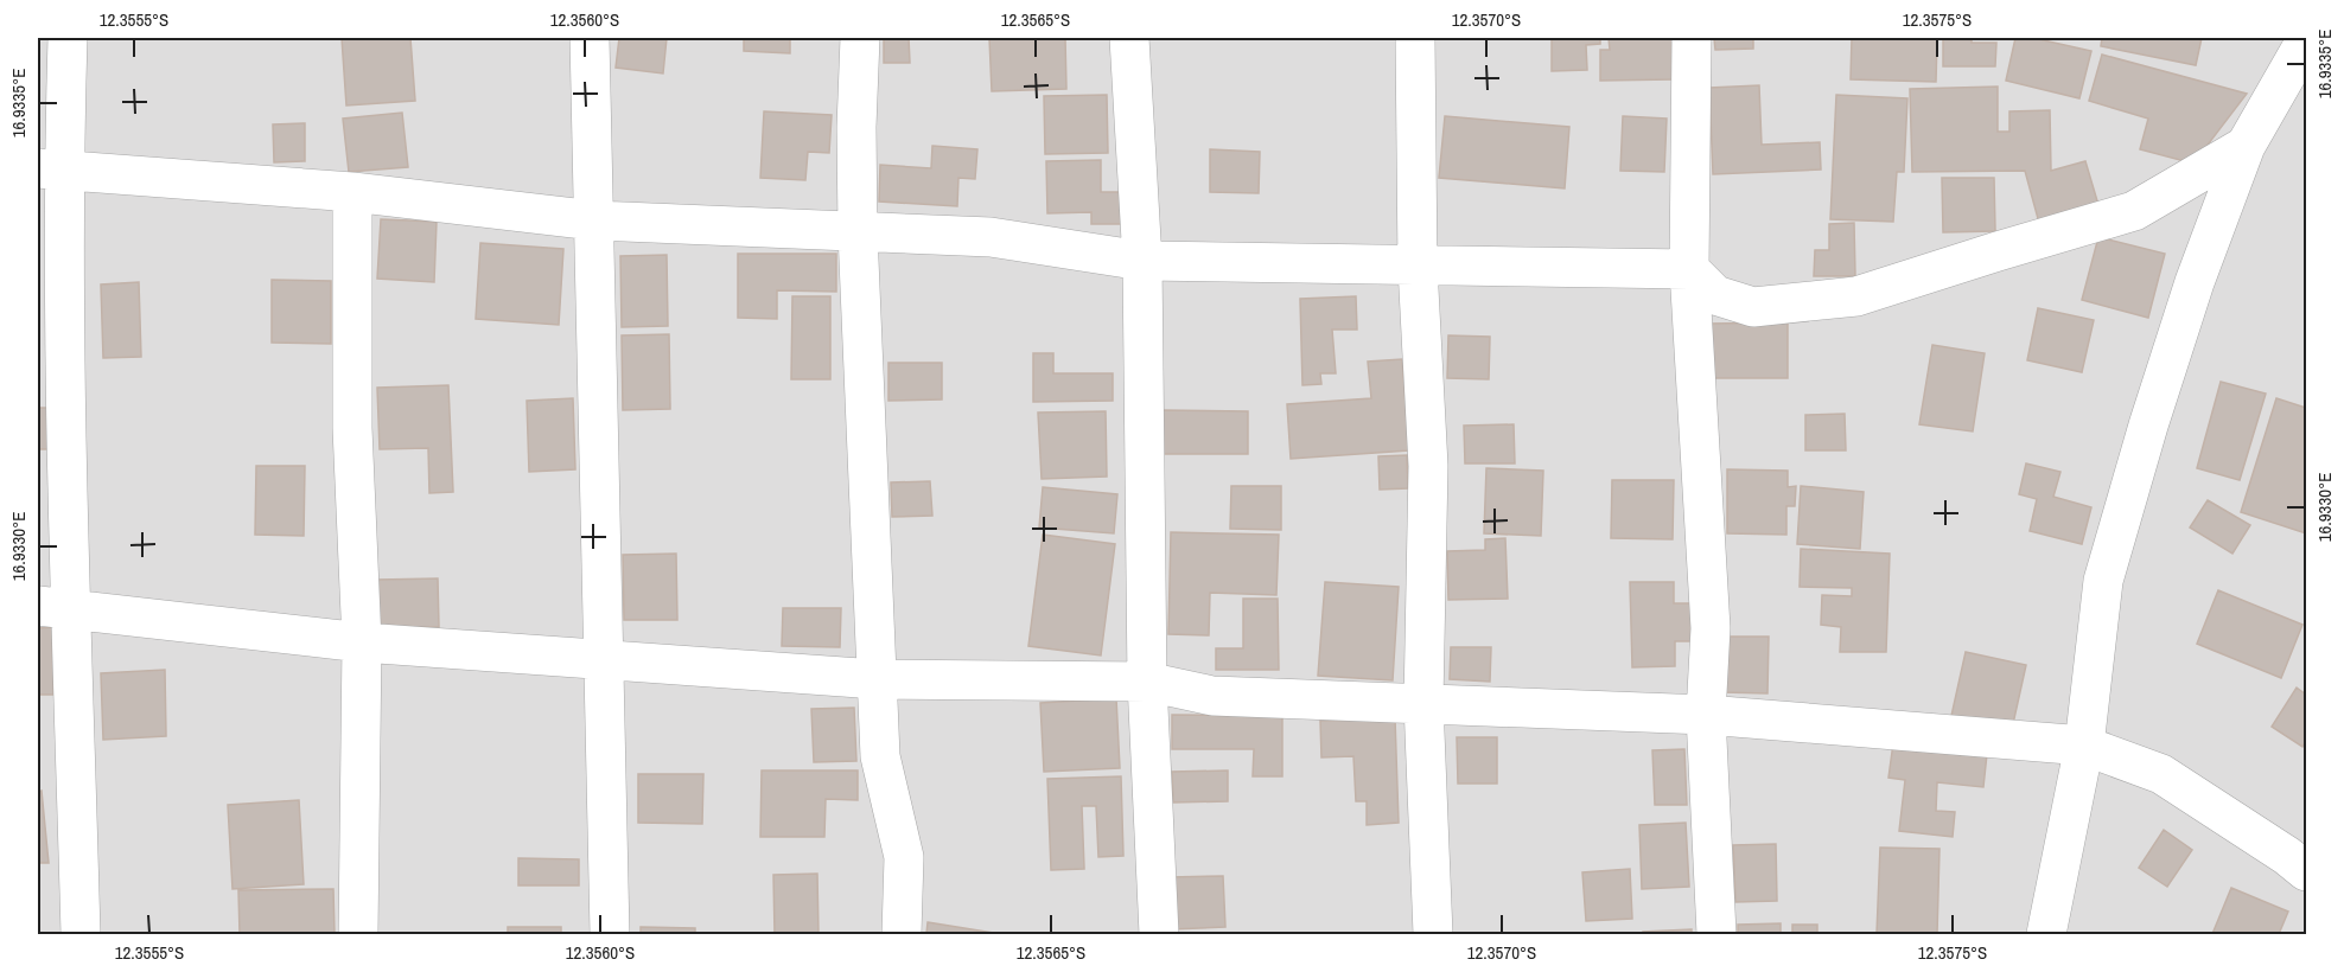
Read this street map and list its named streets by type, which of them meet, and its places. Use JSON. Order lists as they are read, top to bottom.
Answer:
{
  "coordinates": [
    "12.3555°S",
    "12.3560°S",
    "12.3565°S",
    "12.3570°S",
    "12.3575°S",
    "16.9335°E",
    "16.9330°E"
  ]
}
